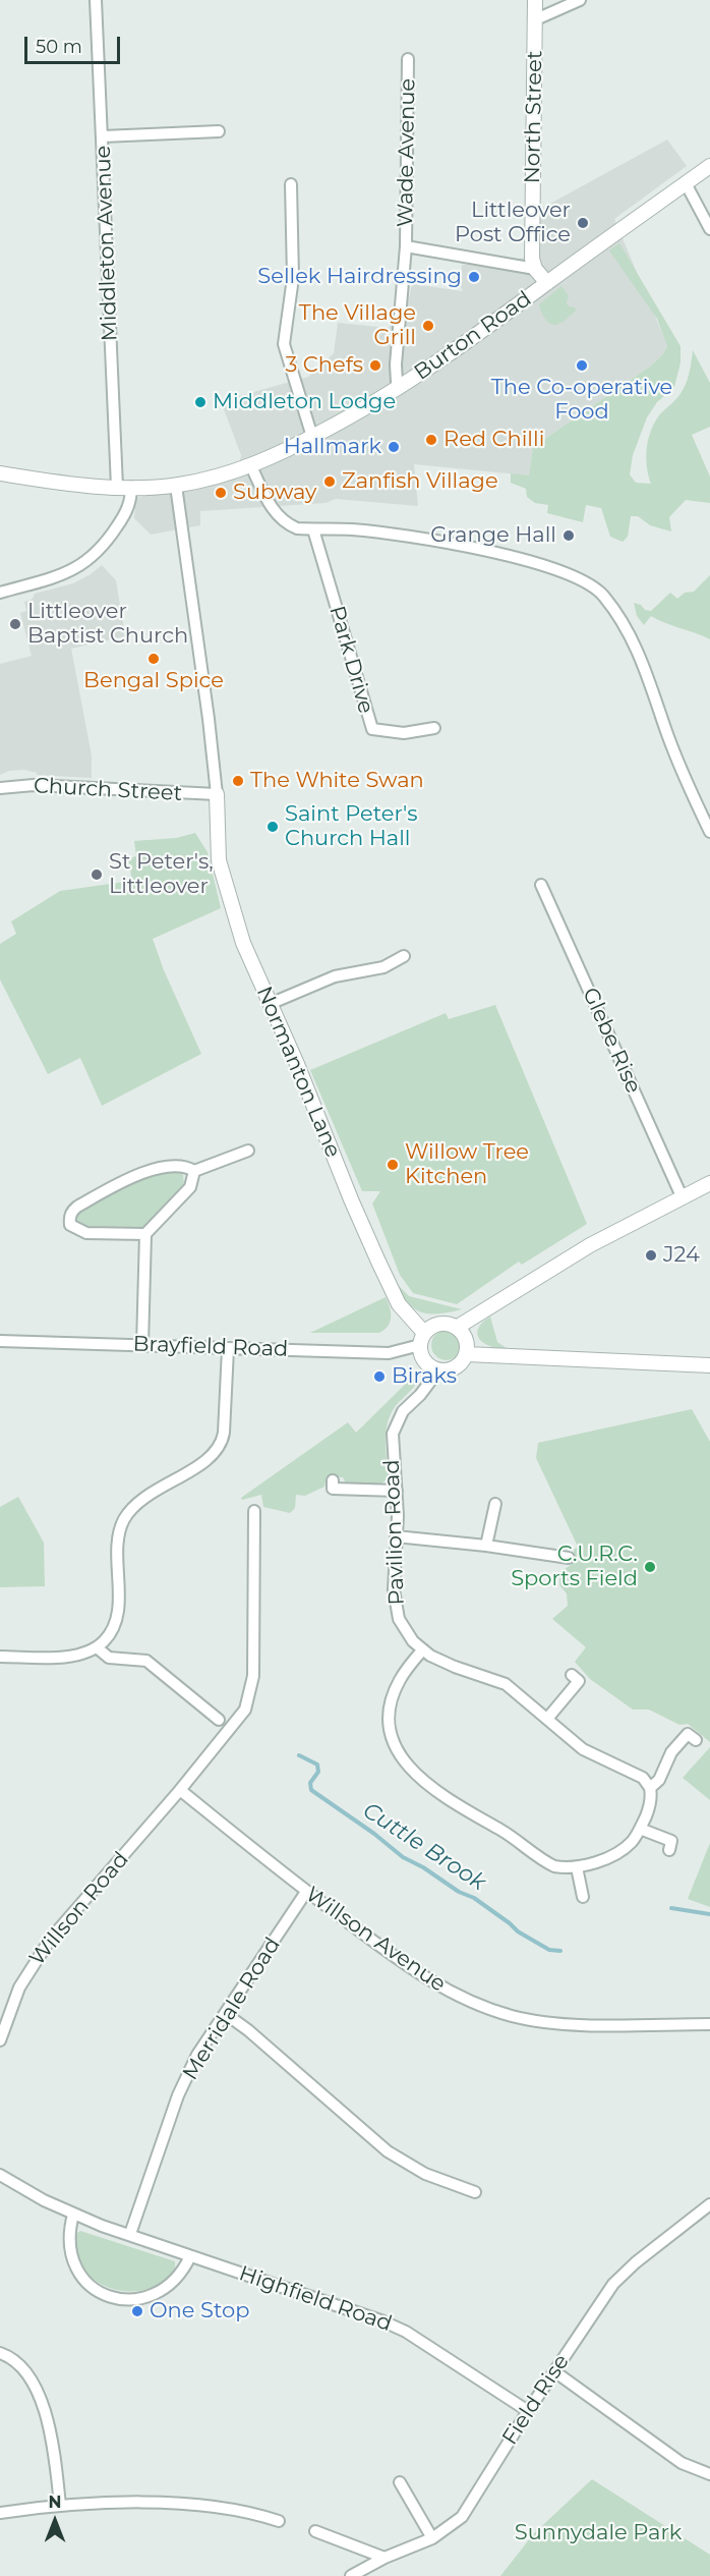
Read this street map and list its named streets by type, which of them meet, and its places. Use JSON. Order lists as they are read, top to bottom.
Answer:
{
  "streets": {
    "street": [
      "North Street",
      "Wade Avenue",
      "Middleton Avenue",
      "Burton Road",
      "Park Drive",
      "Church Street",
      "Glebe Rise",
      "Normanton Lane",
      "Brayfield Road",
      "Pavilion Road",
      "Willson Road",
      "Willson Avenue",
      "Merridale Road",
      "Highfield Road",
      "Field Rise"
    ]
  },
  "crossings": [
    ["Wade Avenue", "Burton Road"],
    ["Middleton Avenue", "Burton Road"],
    ["Church Street", "Normanton Lane"],
    ["Normanton Lane", "Brayfield Road"],
    ["Normanton Lane", "Pavilion Road"],
    ["Brayfield Road", "Pavilion Road"],
    ["Willson Road", "Willson Avenue"],
    ["Willson Avenue", "Merridale Road"],
    ["Merridale Road", "Highfield Road"],
    ["Highfield Road", "Field Rise"]
  ],
  "water": ["Cuttle Brook"],
  "parks": ["Sunnydale Park"],
  "places": [
    "Littleover Post Office",
    "Sellek Hairdressing",
    "The Village Grill",
    "3 Chefs",
    "The Co-operative Food",
    "Middleton Lodge",
    "Red Chilli",
    "Hallmark",
    "Zanfish Village",
    "Subway",
    "Grange Hall",
    "Littleover Baptist Church",
    "Bengal Spice",
    "The White Swan",
    "Saint Peter's Church Hall",
    "St Peter's, Littleover",
    "Willow Tree Kitchen",
    "J24",
    "Biraks",
    "C.U.R.C. Sports Field",
    "One Stop"
  ],
  "scale_bar": "50 m",
  "north": "top"
}
